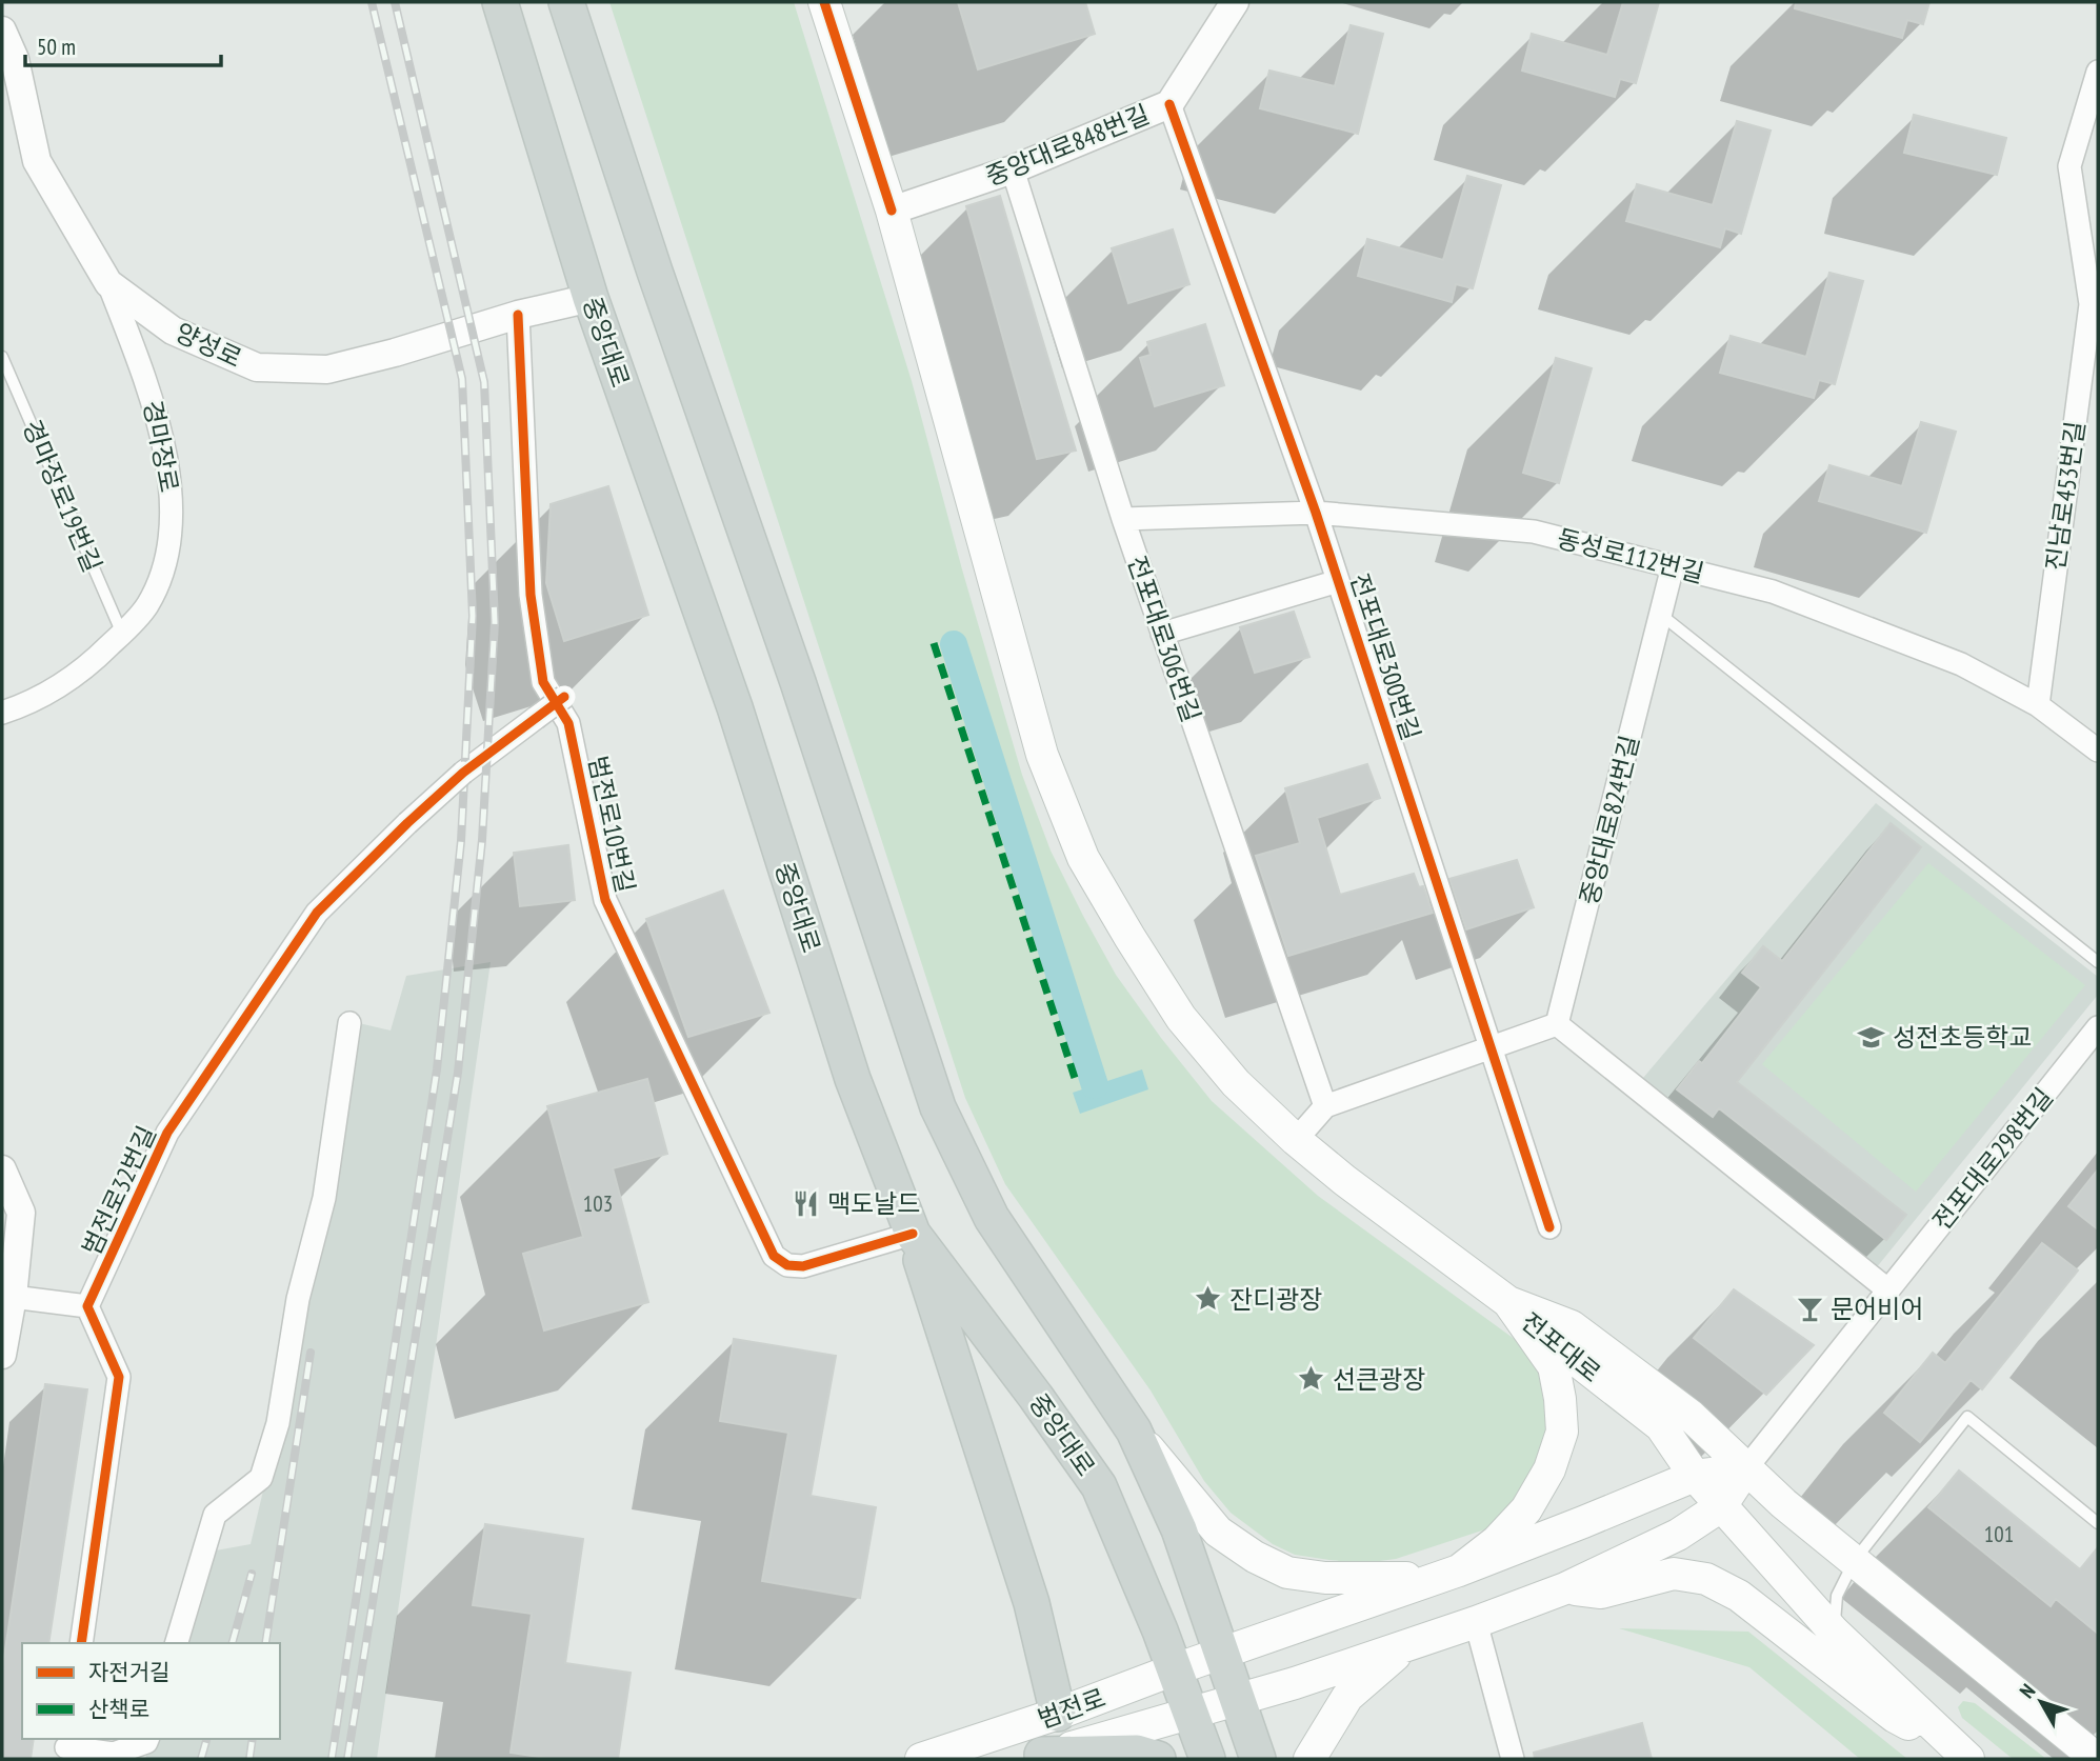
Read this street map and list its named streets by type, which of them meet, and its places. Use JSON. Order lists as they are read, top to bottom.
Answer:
{
  "streets": {
    "main road": ["중앙대로", "전포대로", "범전로"],
    "street": [
      "중앙대로848번길",
      "양성로",
      "경마장로",
      "진남로453번길",
      "동성로112번길",
      "전포대로306번길",
      "전포대로300번길",
      "중앙대로824번길",
      "범전로10번길",
      "전포대로298번길",
      "범전로32번길"
    ],
    "lane": ["경마장로19번길"]
  },
  "crossings": [
    ["중앙대로848번길", "전포대로306번길"],
    ["중앙대로848번길", "전포대로300번길"],
    ["중앙대로", "양성로"],
    ["중앙대로", "범전로10번길"],
    ["중앙대로", "범전로"],
    ["양성로", "경마장로"],
    ["양성로", "범전로10번길"],
    ["경마장로", "경마장로19번길"],
    ["진남로453번길", "동성로112번길"],
    ["동성로112번길", "전포대로306번길"],
    ["동성로112번길", "전포대로300번길"],
    ["동성로112번길", "중앙대로824번길"],
    ["전포대로298번길", "전포대로"]
  ],
  "places": {
    "school or university": ["성전초등학교"],
    "restaurant": ["맥도날드"],
    "place": ["잔디광장", "선큰광장"],
    "bar": ["문어비어"]
  },
  "house_numbers": ["103", "101"],
  "legend": ["자전거길", "산책로"],
  "scale_bar": "50 m",
  "north": "top left"
}
